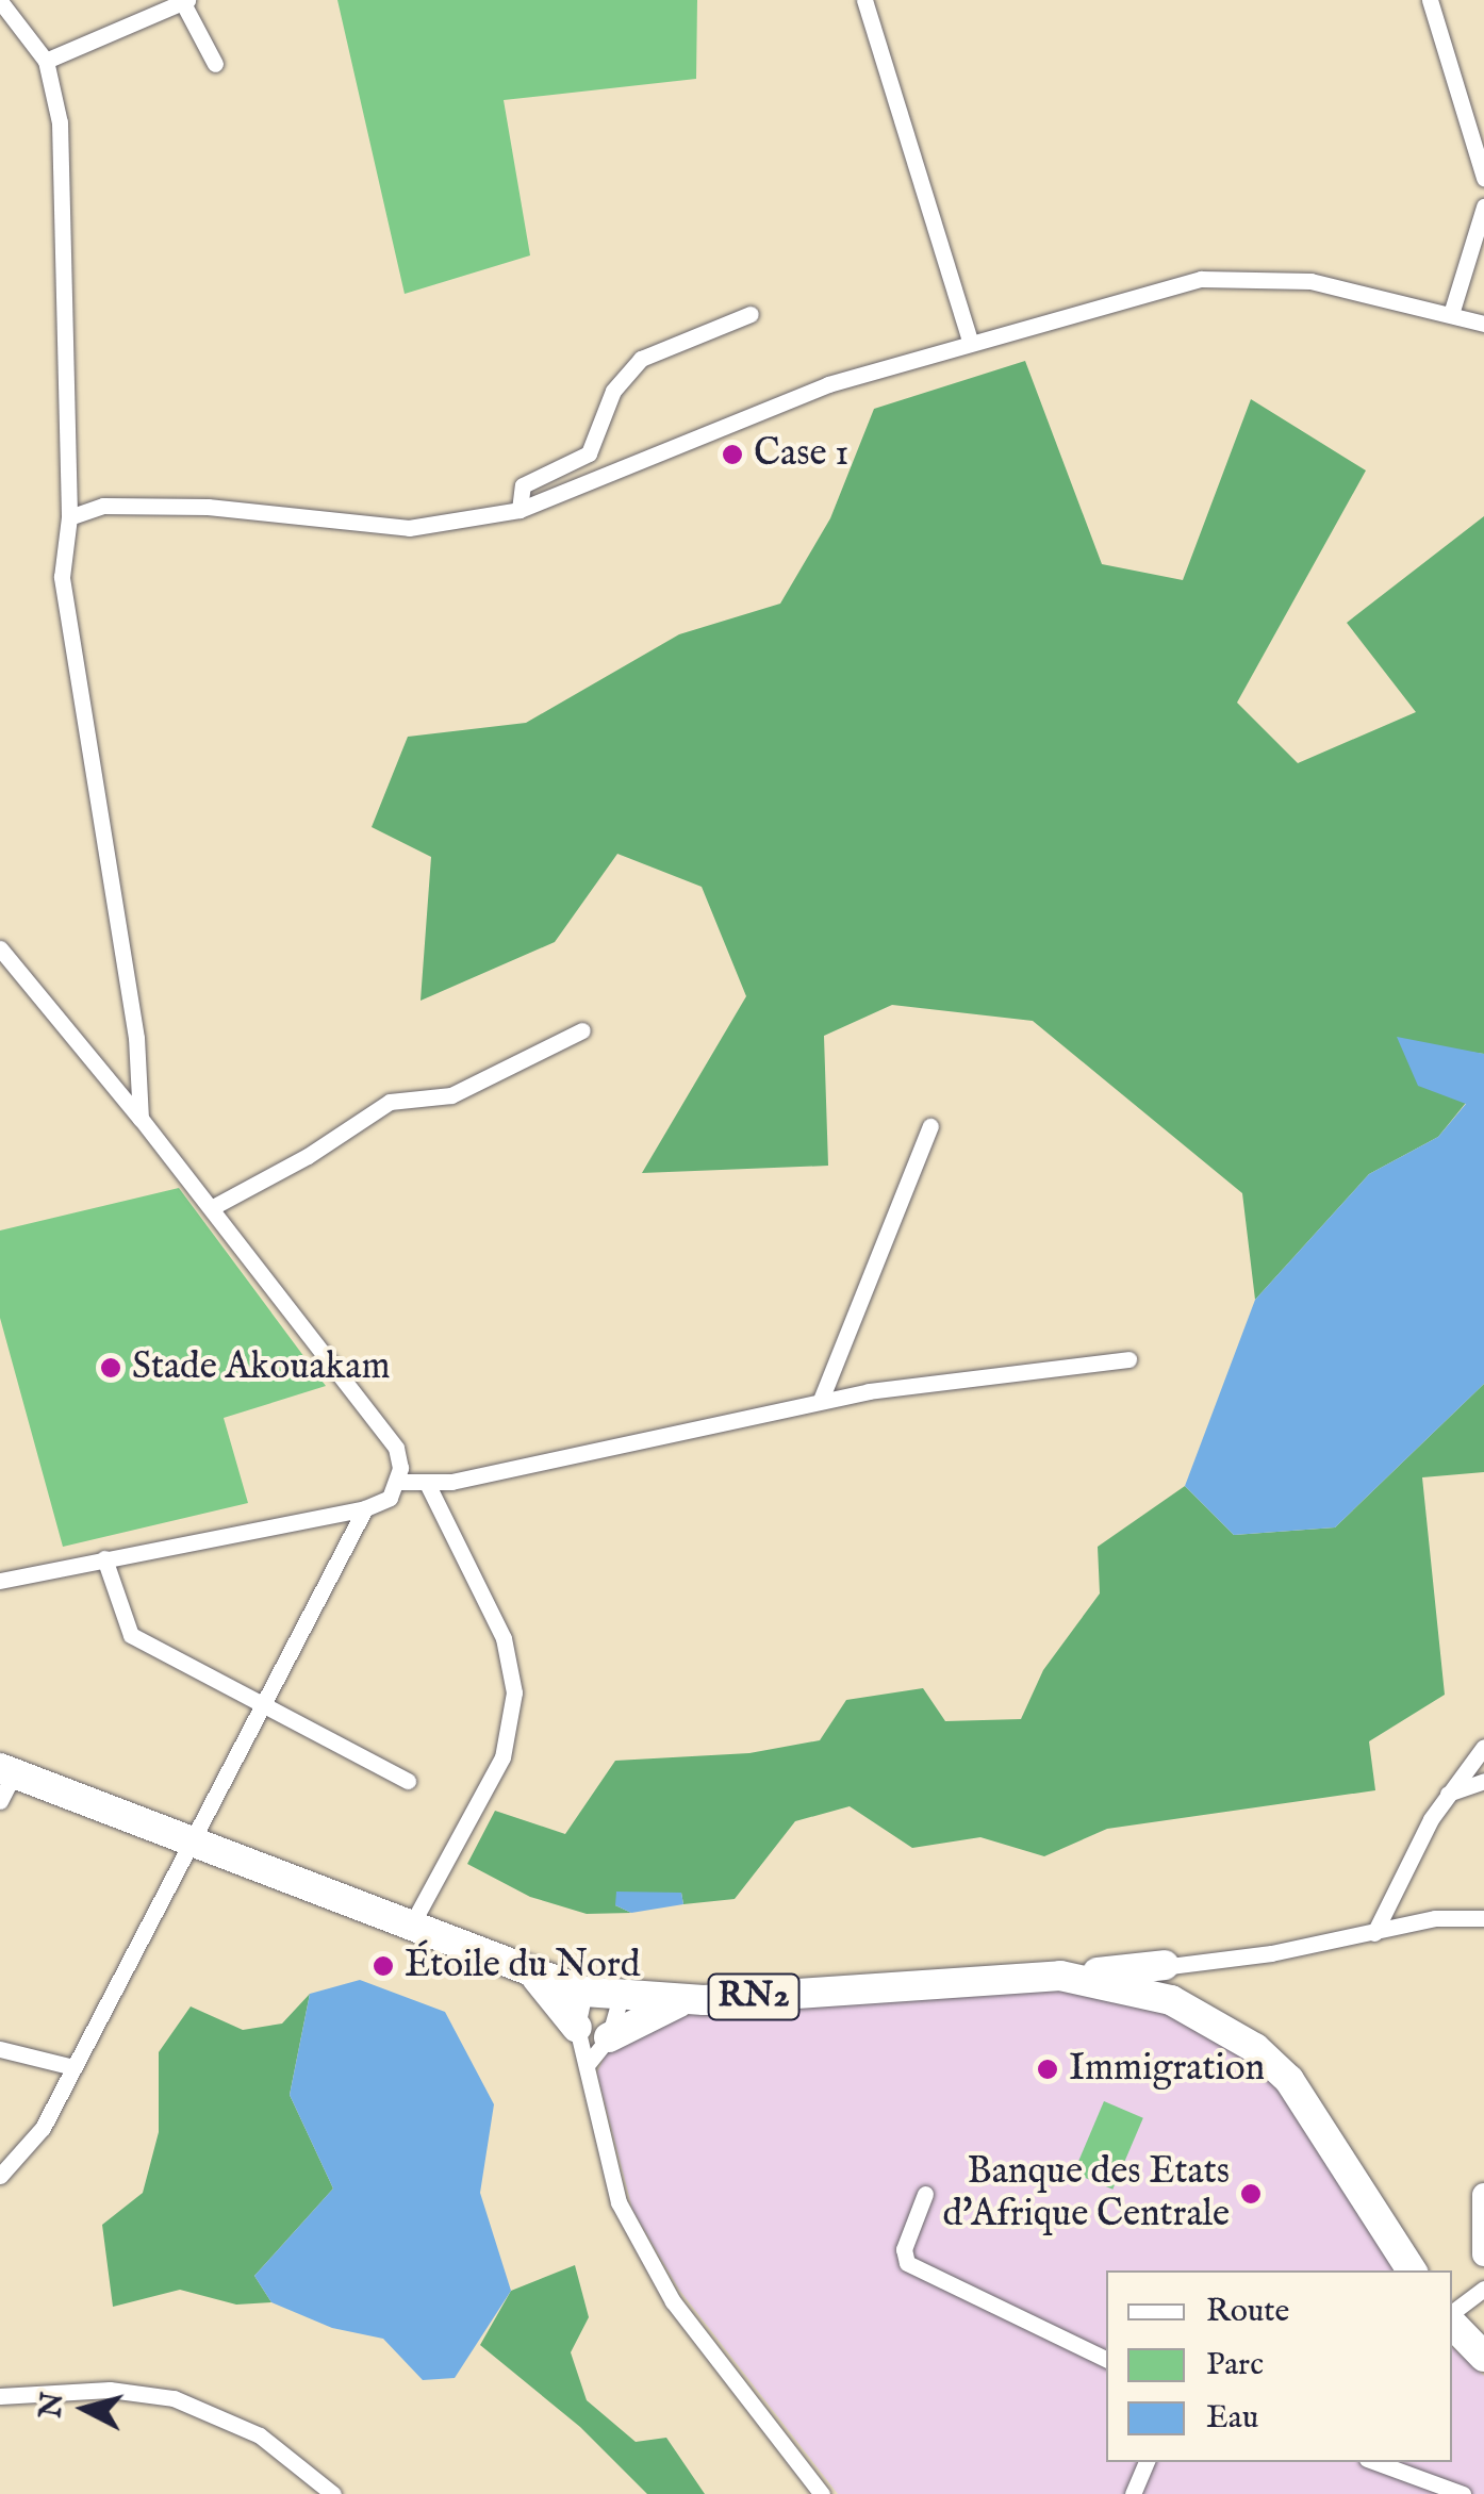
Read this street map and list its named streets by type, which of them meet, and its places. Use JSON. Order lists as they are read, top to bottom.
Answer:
{
  "streets": {
    "highway": ["RN2"]
  },
  "places": [
    "Case 1",
    "Stade Akouakam",
    "Étoile du Nord",
    "Immigration",
    "Banque des Etats d'Afrique Centrale"
  ],
  "legend": ["Route", "Parc", "Eau"],
  "north": "left"
}
